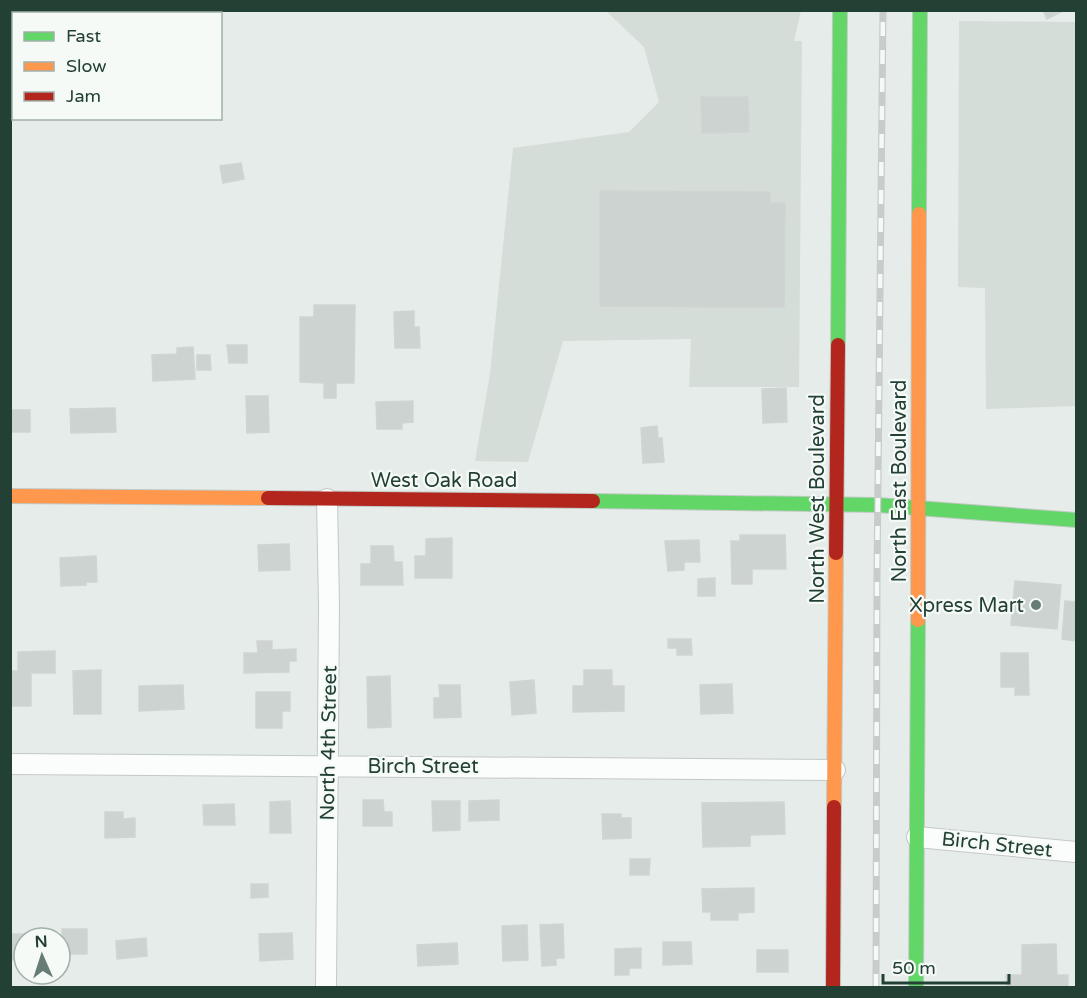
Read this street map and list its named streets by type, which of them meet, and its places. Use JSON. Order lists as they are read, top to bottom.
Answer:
{
  "streets": {
    "main road": ["West Oak Road", "North East Boulevard", "North West Boulevard"],
    "street": ["North 4th Street", "Birch Street"]
  },
  "crossings": [
    ["West Oak Road", "North East Boulevard"],
    ["West Oak Road", "North West Boulevard"],
    ["West Oak Road", "North 4th Street"],
    ["North East Boulevard", "Birch Street"],
    ["North West Boulevard", "Birch Street"],
    ["North 4th Street", "Birch Street"]
  ],
  "places": ["Xpress Mart"],
  "legend": ["Fast", "Slow", "Jam"],
  "scale_bar": "50 m",
  "north": "top"
}
